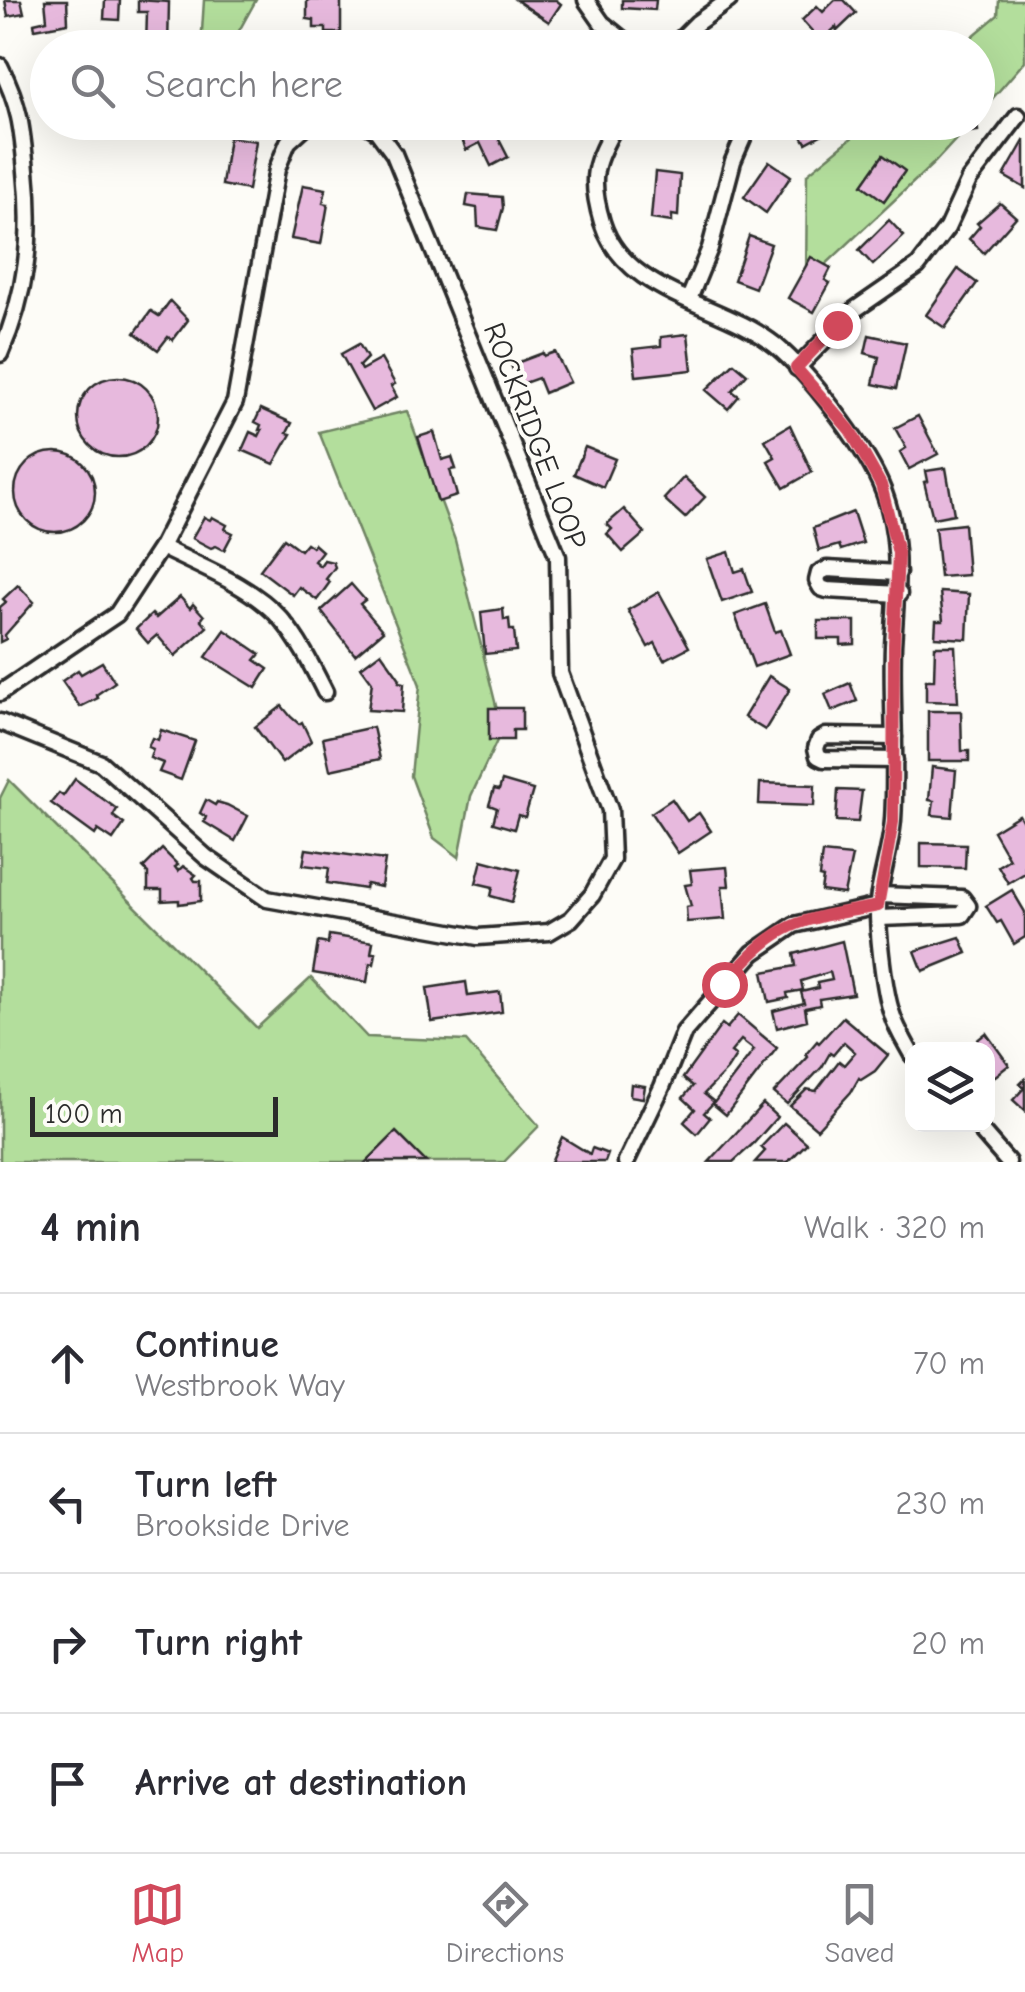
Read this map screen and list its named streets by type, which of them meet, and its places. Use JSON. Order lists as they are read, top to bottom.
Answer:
{
  "streets": {
    "street": ["ROCKRIDGE LOOP"]
  },
  "scale_bar": "100 m",
  "page": {
    "search": "Search here",
    "scale": "100 m",
    "heading": ["4 min", "Walk · 320 m"],
    "list": [
      ["Continue", "Westbrook Way", "70 m"],
      ["Turn left", "Brookside Drive", "230 m"],
      ["Turn right", "20 m"],
      "Arrive at destination"
    ],
    "nav": ["Map", "Directions", "Saved"]
  }
}
